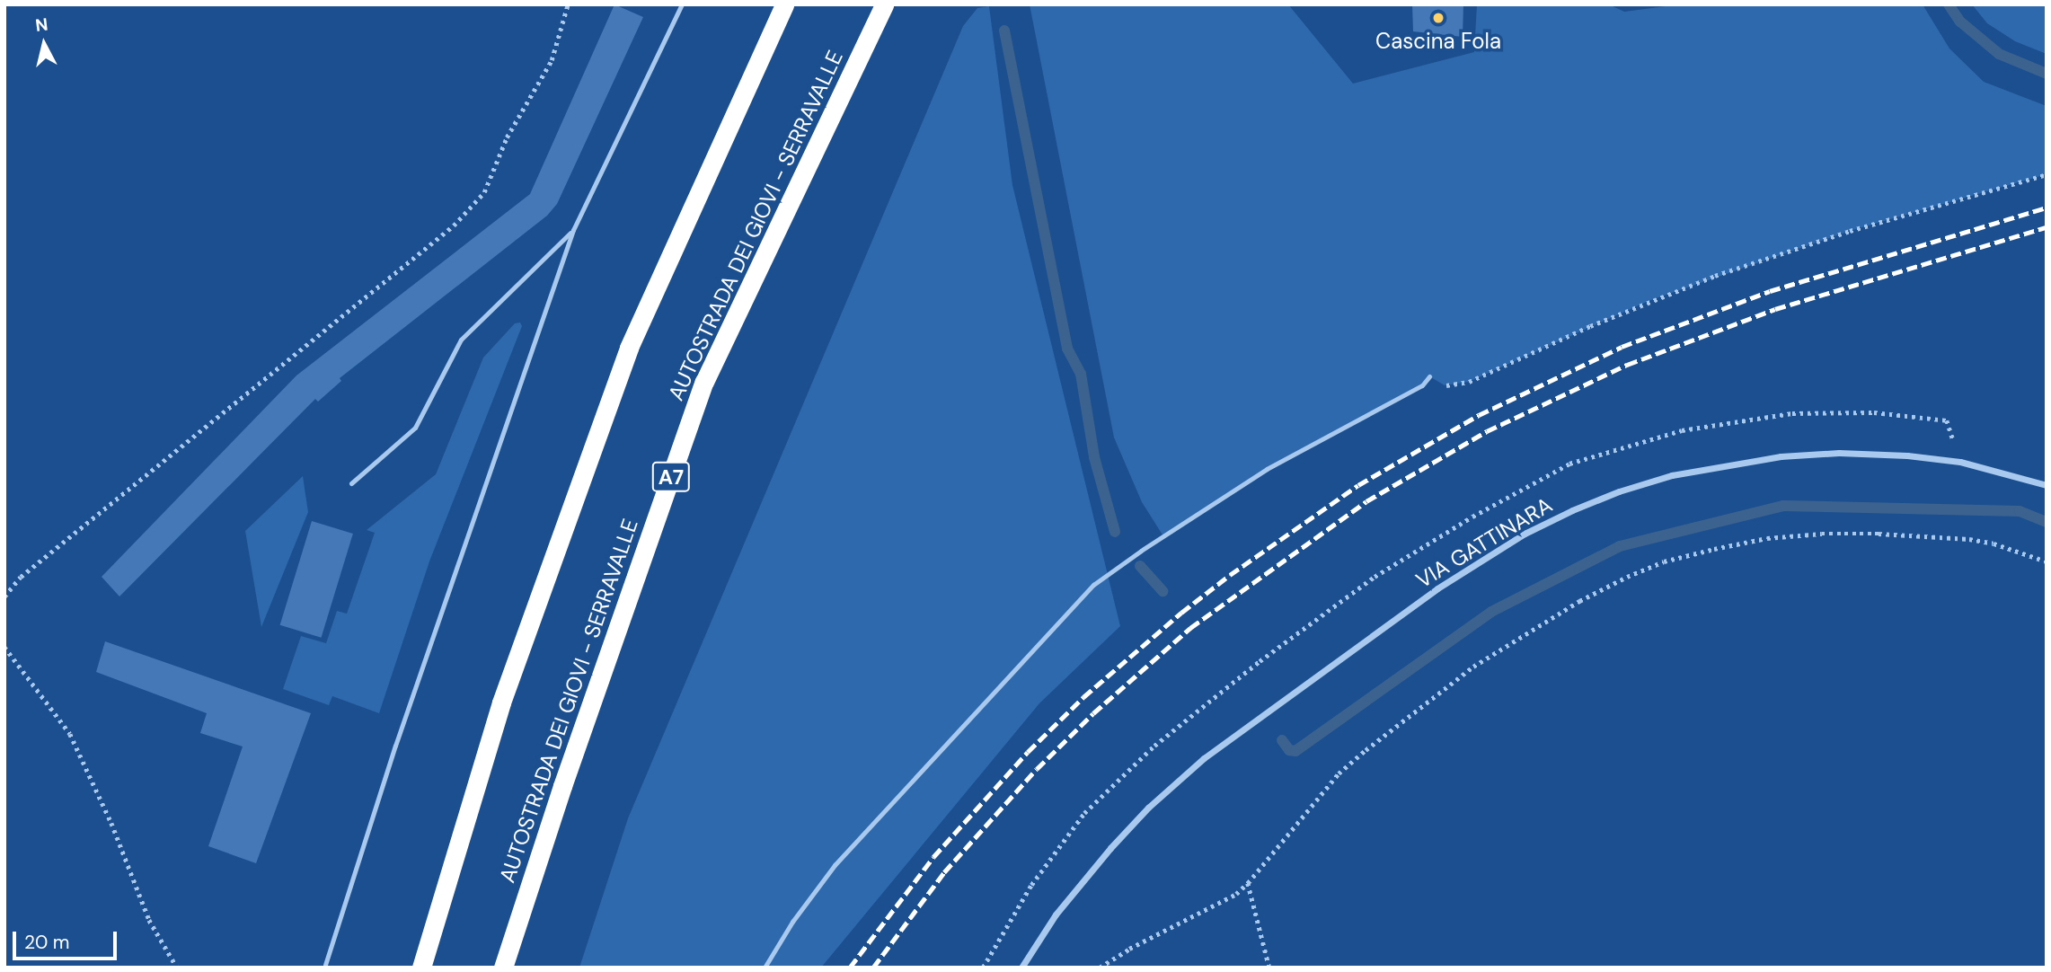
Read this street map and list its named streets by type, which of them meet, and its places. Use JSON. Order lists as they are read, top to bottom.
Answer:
{
  "streets": {
    "highway": ["AUTOSTRADA DEI GIOVI - SERRAVALLE", "A7"],
    "street": ["VIA GATTINARA"]
  },
  "places": ["Cascina Fola"],
  "scale_bar": "20 m",
  "north": "top"
}
